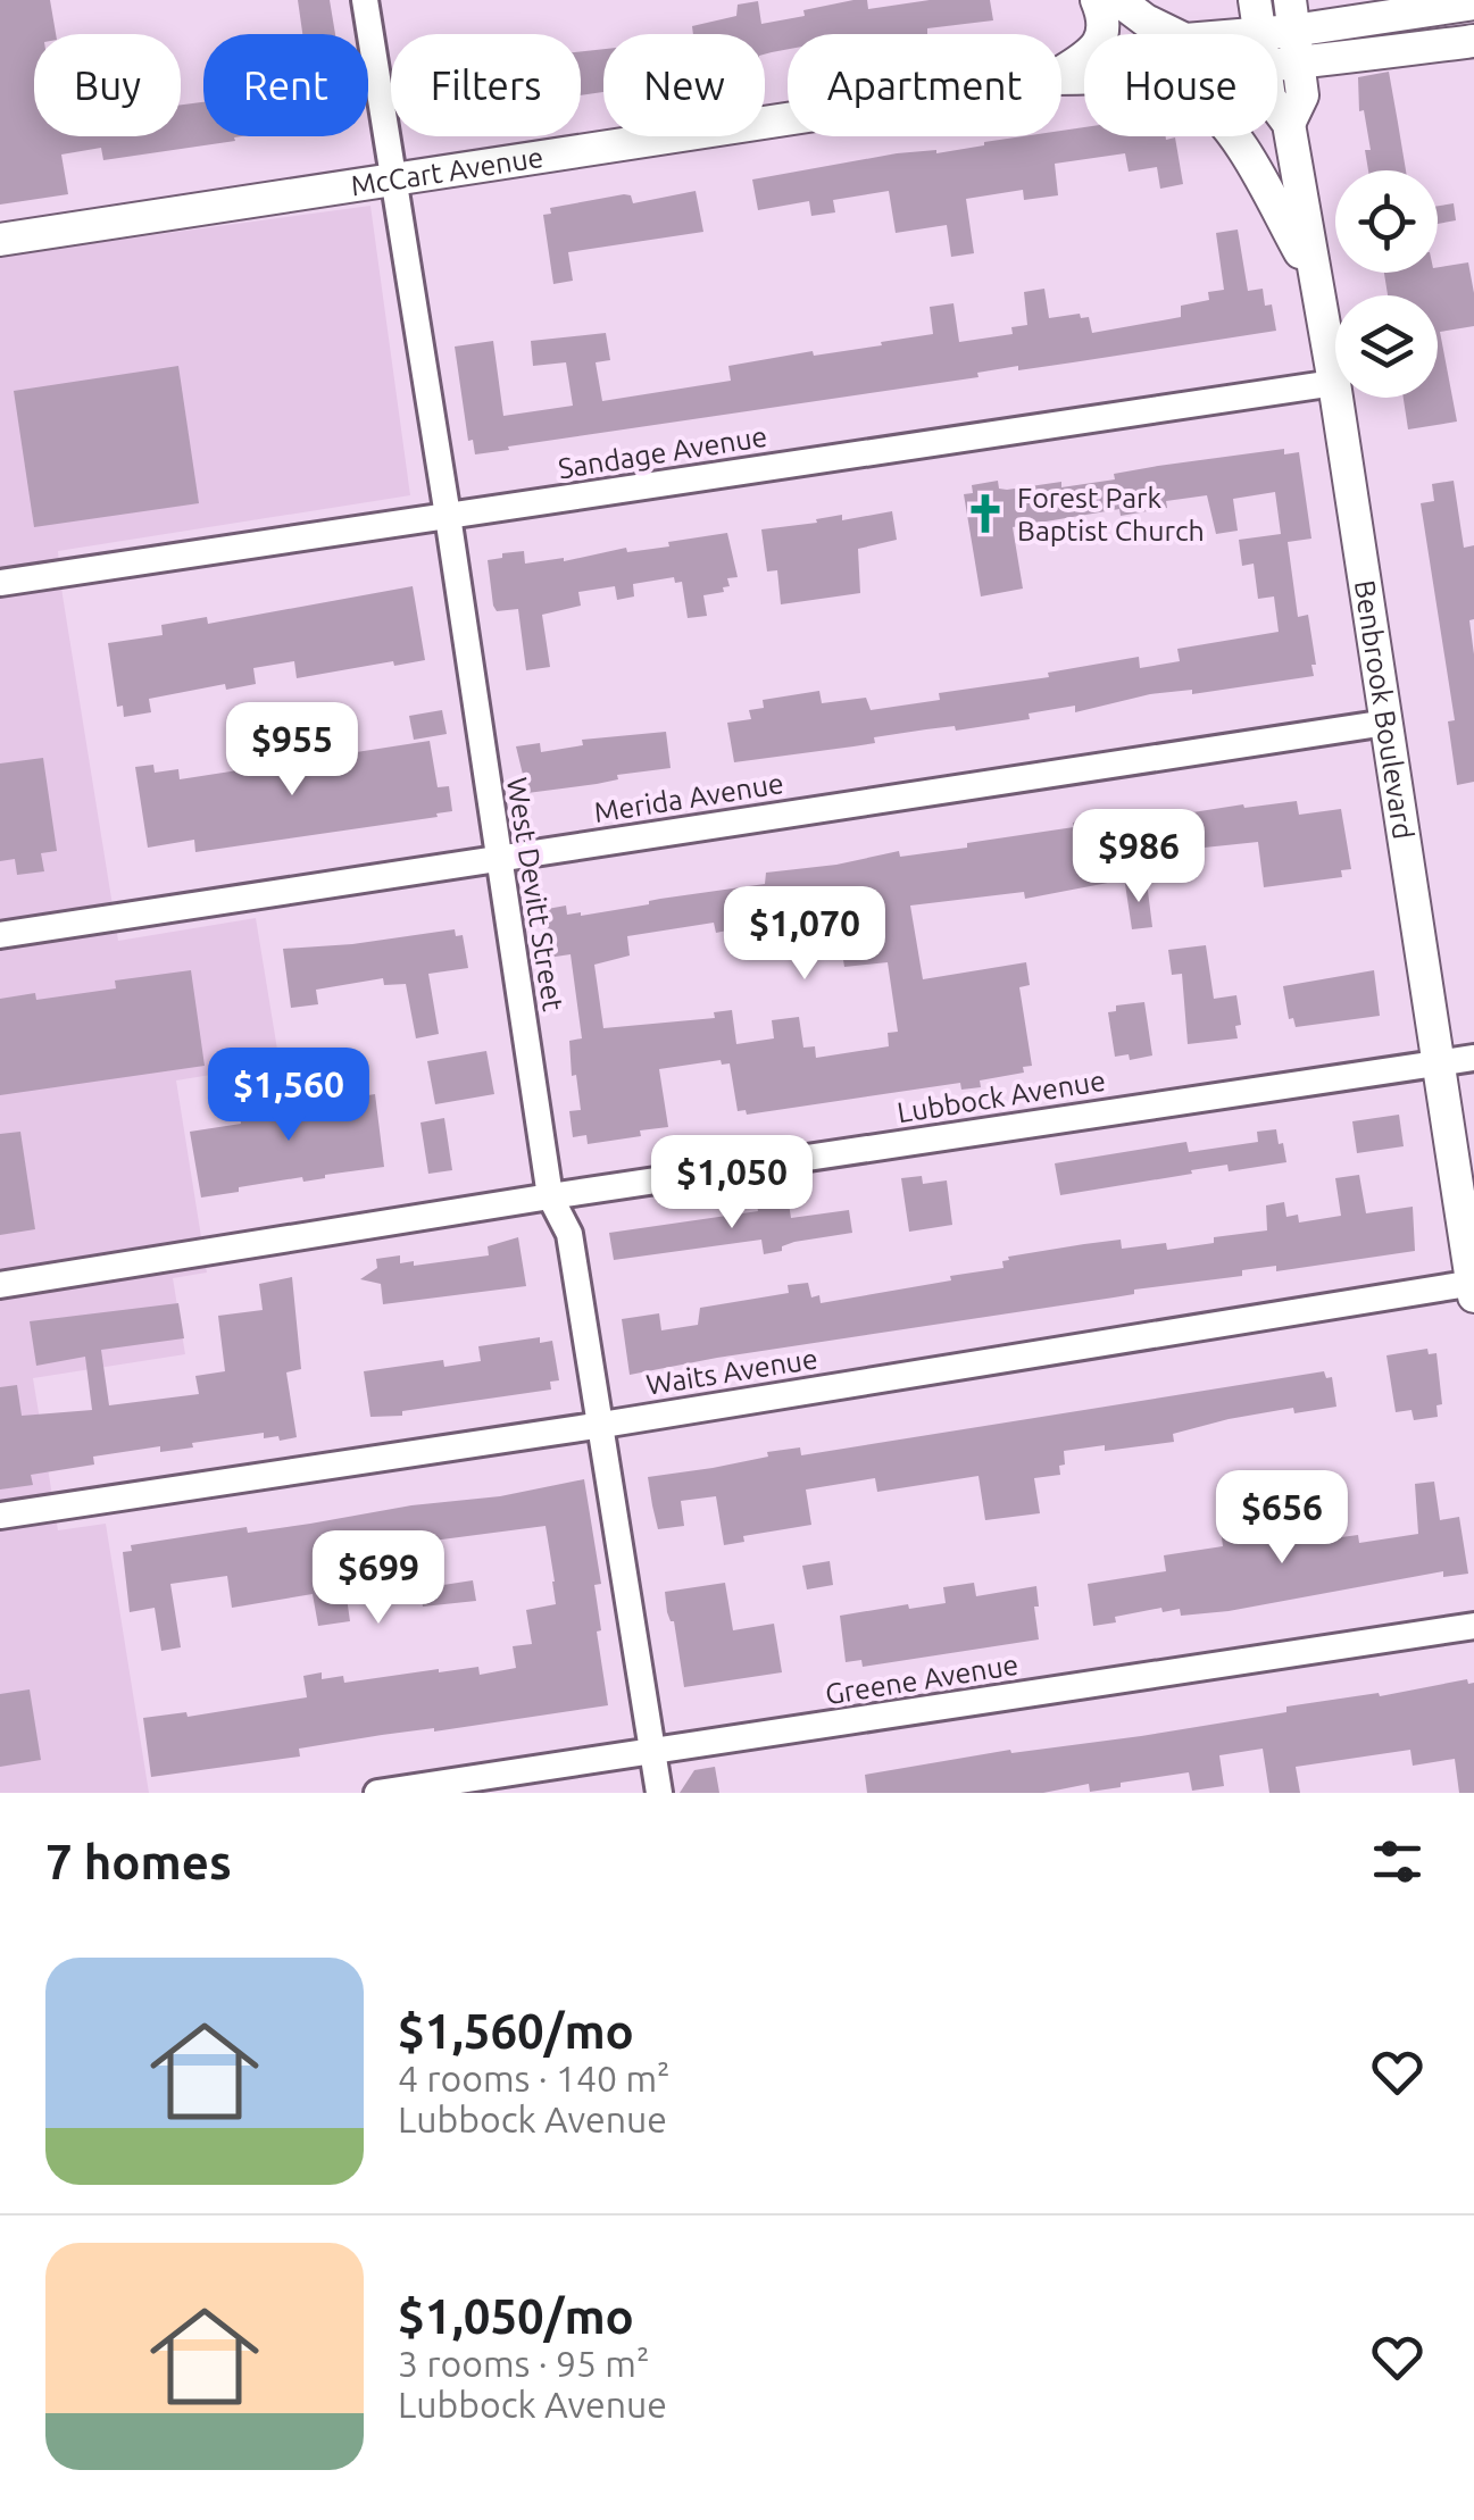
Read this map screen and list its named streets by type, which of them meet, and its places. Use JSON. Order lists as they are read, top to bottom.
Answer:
{
  "streets": {
    "street": [
      "McCart Avenue",
      "Sandage Avenue",
      "Benbrook Boulevard",
      "Merida Avenue",
      "West Devitt Street",
      "Lubbock Avenue",
      "Waits Avenue",
      "Greene Avenue"
    ]
  },
  "crossings": [
    ["McCart Avenue", "Benbrook Boulevard"],
    ["McCart Avenue", "West Devitt Street"],
    ["Sandage Avenue", "Benbrook Boulevard"],
    ["Sandage Avenue", "West Devitt Street"],
    ["Benbrook Boulevard", "Merida Avenue"],
    ["Benbrook Boulevard", "Lubbock Avenue"],
    ["Benbrook Boulevard", "Waits Avenue"],
    ["Merida Avenue", "West Devitt Street"],
    ["West Devitt Street", "Lubbock Avenue"],
    ["West Devitt Street", "Waits Avenue"],
    ["West Devitt Street", "Greene Avenue"]
  ],
  "places": {
    "church": ["Forest Park Baptist Church"]
  },
  "page": {
    "chip": [
      "Buy",
      "Rent",
      "Filters",
      "New",
      "Apartment",
      "House"
    ],
    "price": [
      "$955",
      "$986",
      "$1,070",
      "$1,560",
      "$1,050",
      "$656",
      "$699"
    ],
    "heading": "7 homes",
    "list": [
      {
        "name": "$1,560/mo",
        "note": "4 rooms · 140 m² · Lubbock Avenue"
      },
      {
        "name": "$1,050/mo",
        "note": "3 rooms · 95 m² · Lubbock Avenue"
      }
    ]
  }
}
